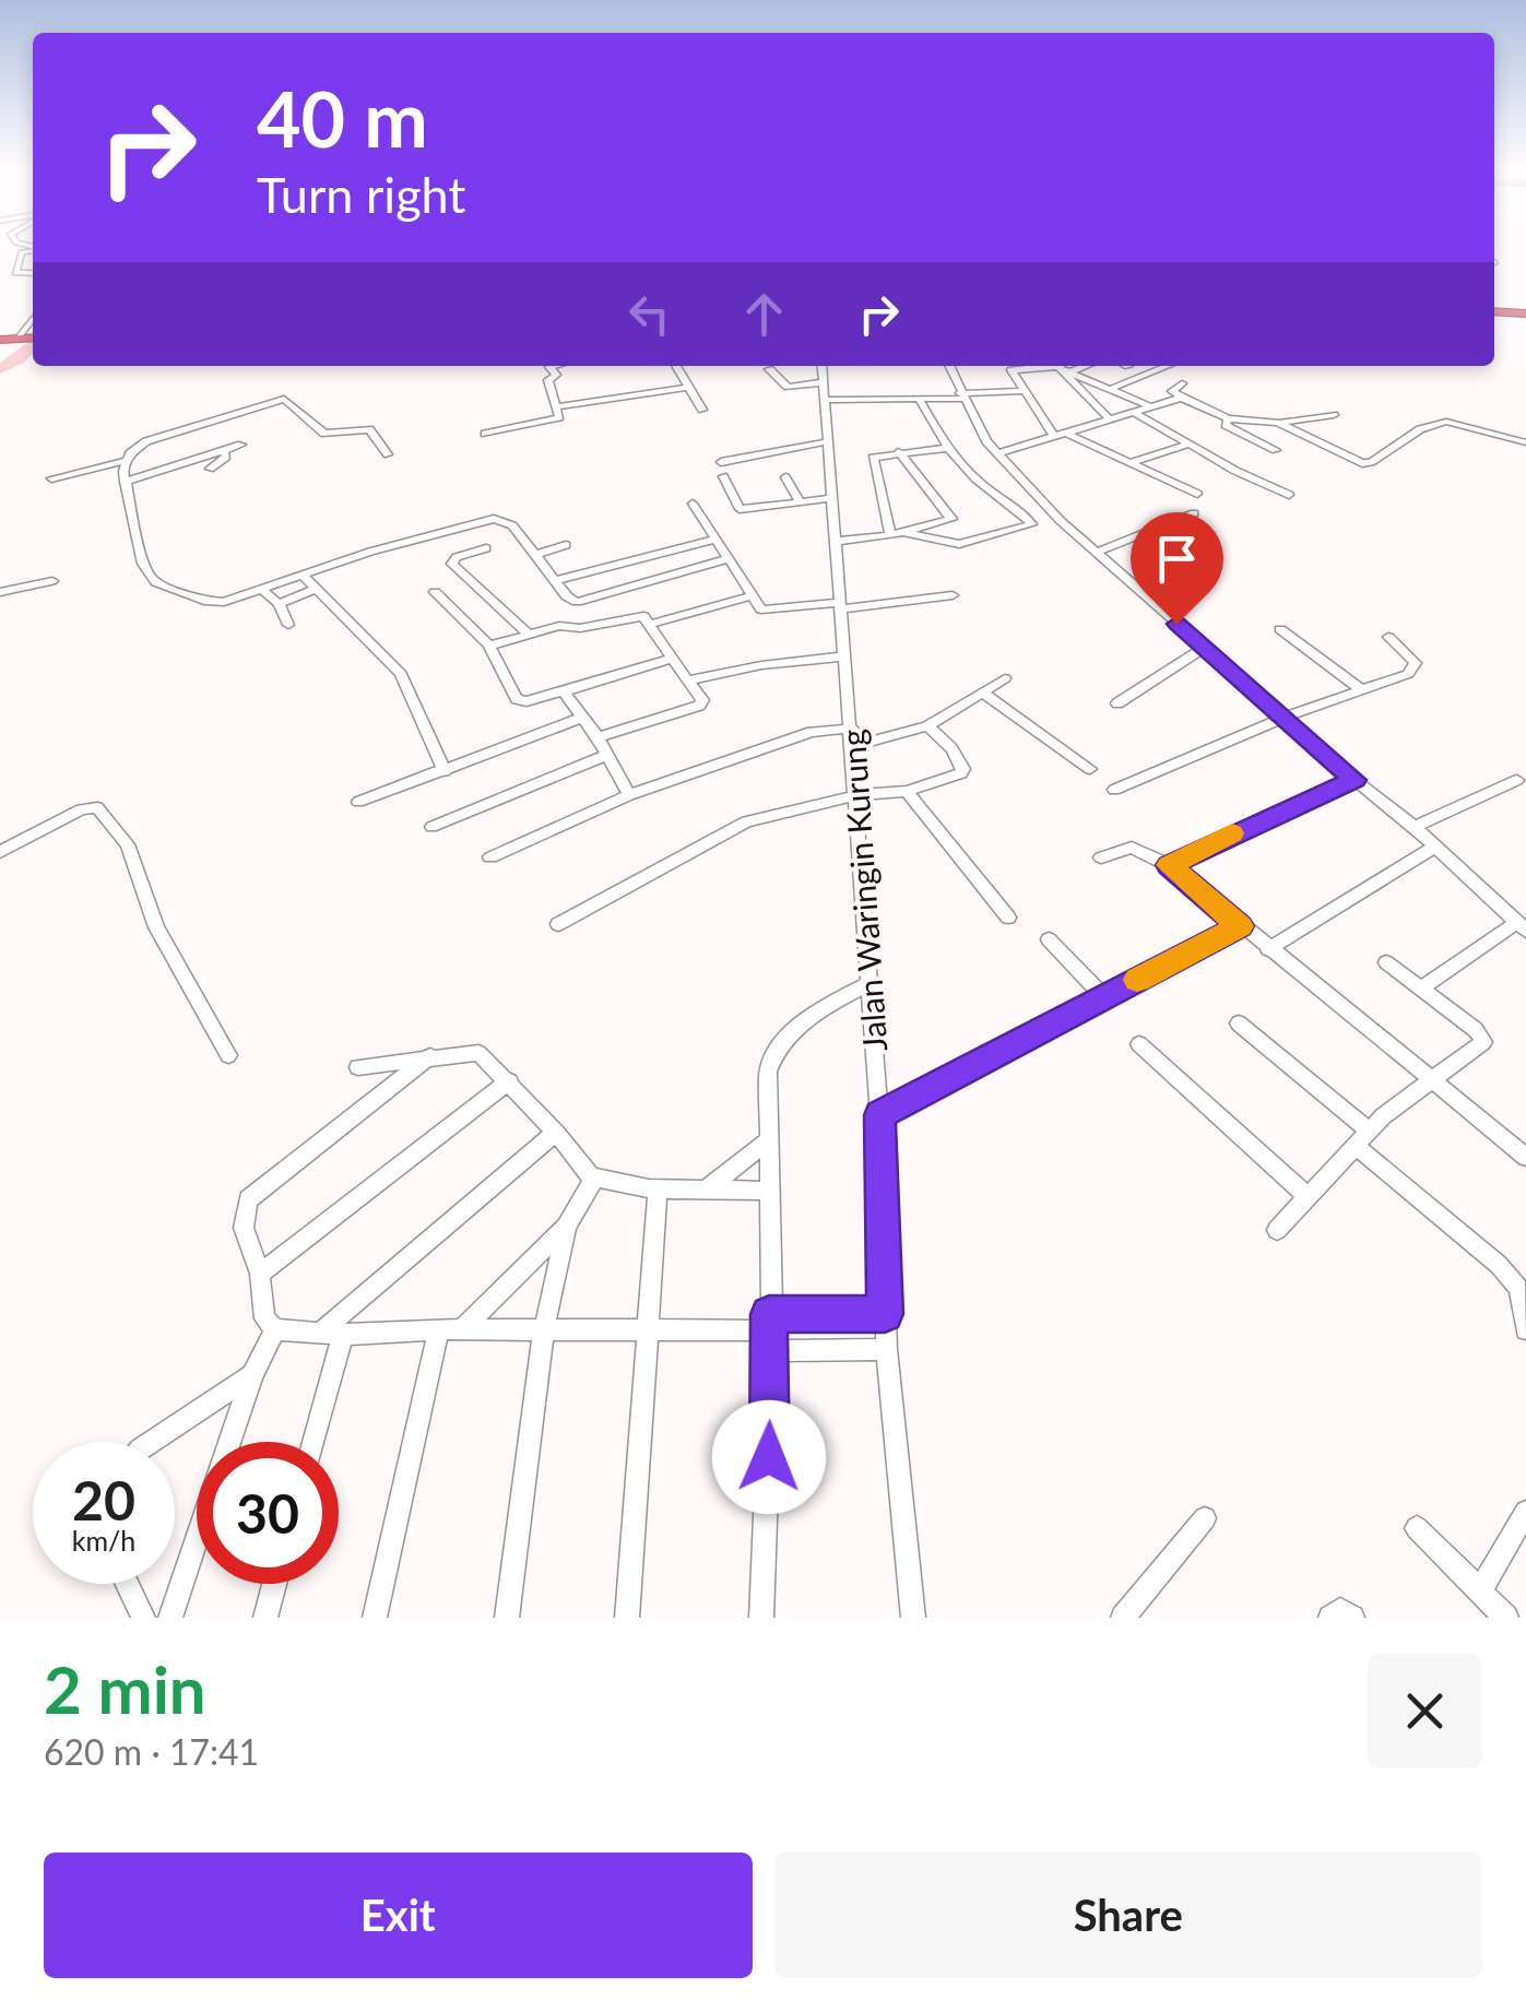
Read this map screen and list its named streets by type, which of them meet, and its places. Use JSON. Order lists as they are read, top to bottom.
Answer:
{
  "streets": {
    "street": ["Jalan Waringin Kurung"]
  },
  "page": {
    "turn": ["40 m", "Turn right"],
    "speed": "20 km/h",
    "limit": "30",
    "heading": ["2 min", "620 m · 17:41"],
    "buttons": ["Exit", "Share"]
  }
}
